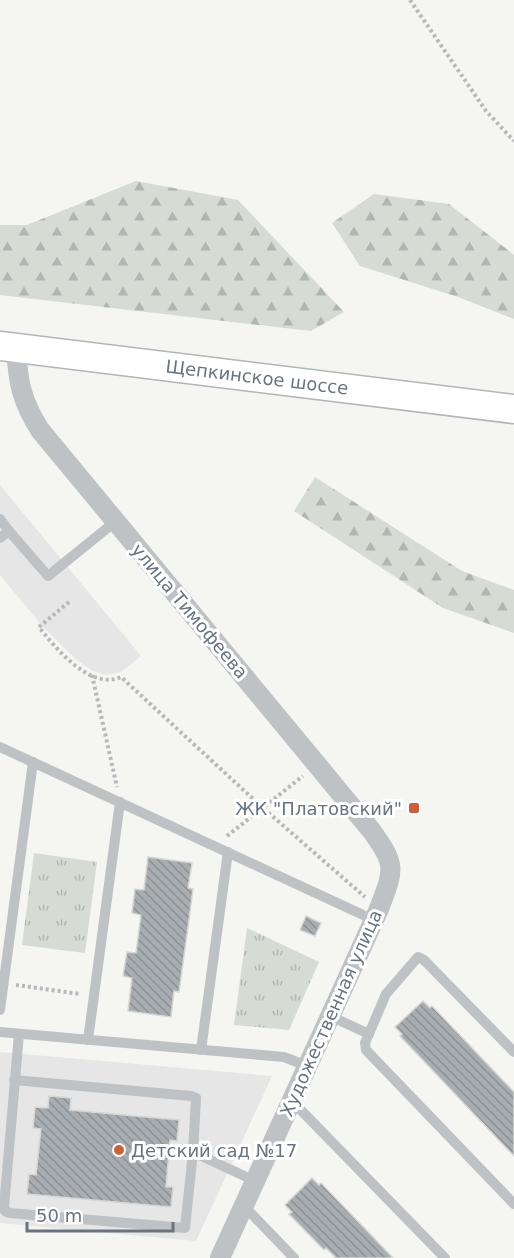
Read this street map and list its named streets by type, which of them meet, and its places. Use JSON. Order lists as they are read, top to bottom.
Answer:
{
  "streets": {
    "main road": ["Щепкинское шоссе"],
    "street": ["улица Тимофеева", "Художественная улица"]
  },
  "crossings": [
    ["Щепкинское шоссе", "улица Тимофеева"],
    ["улица Тимофеева", "Художественная улица"]
  ],
  "places": {
    "transit": ["ЖК \"Платовский\""],
    "other": ["Детский сад №17"]
  },
  "scale_bar": "50 m"
}
